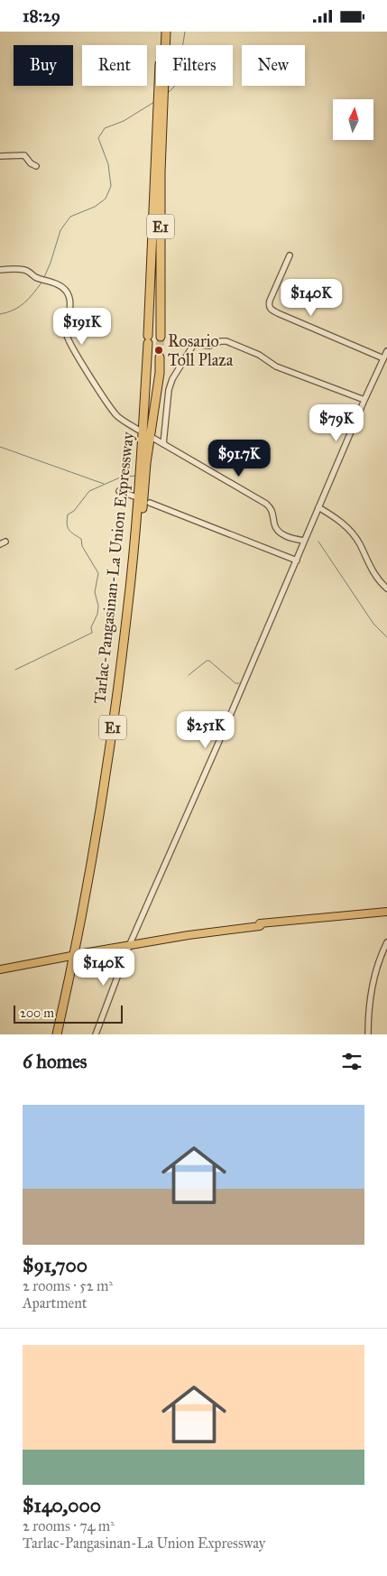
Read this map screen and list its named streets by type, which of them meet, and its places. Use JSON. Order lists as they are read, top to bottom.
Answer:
{
  "streets": {
    "highway": ["E1", "Tarlac-Pangasinan-La Union Expressway"]
  },
  "places": ["Rosario Toll Plaza"],
  "scale_bar": "200 m",
  "north": "top",
  "page": {
    "status": "18:29",
    "chip": [
      "Buy",
      "Rent",
      "Filters",
      "New"
    ],
    "price": [
      "$140K",
      "$191K",
      "$79K",
      "$91.7K",
      "$251K",
      "$140K"
    ],
    "scale": "200 m",
    "heading": "6 homes",
    "list": [
      {
        "name": "$91,700",
        "note": "2 rooms · 52 m² · Apartment"
      },
      {
        "name": "$140,000",
        "note": "2 rooms · 74 m² · Tarlac-Pangasinan-La Union Expressway"
      }
    ]
  }
}
